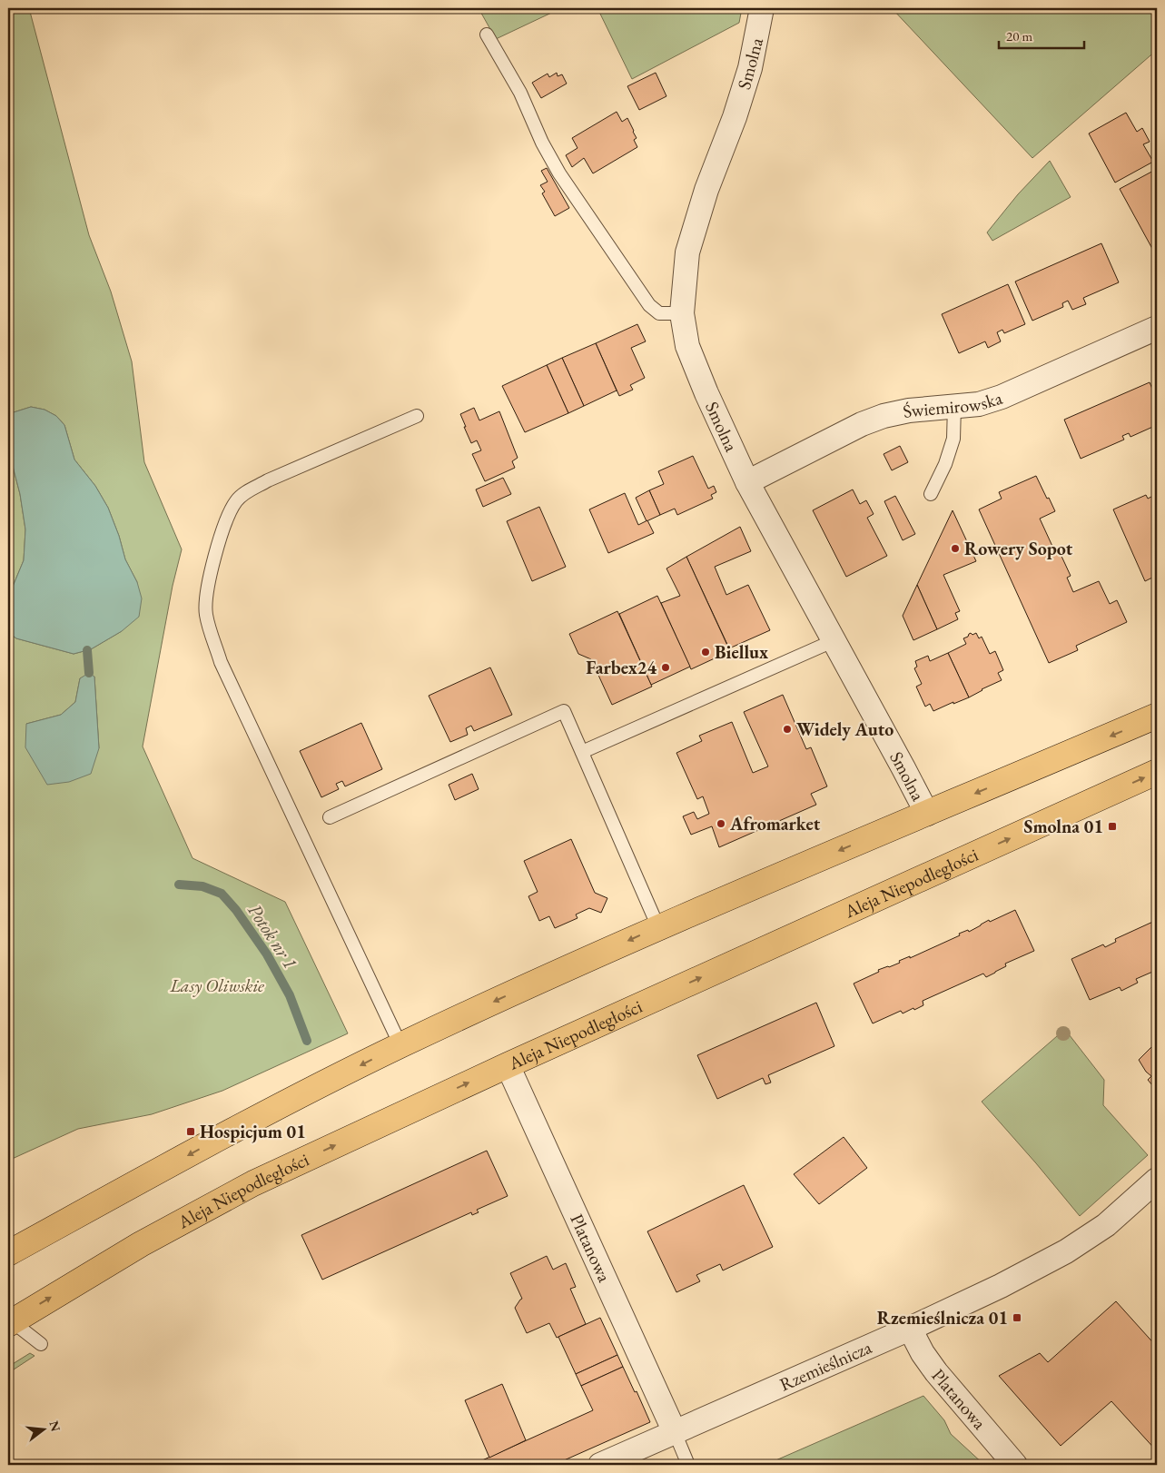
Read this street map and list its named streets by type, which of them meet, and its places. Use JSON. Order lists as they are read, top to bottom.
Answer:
{
  "streets": {
    "main road": ["Aleja Niepodległości"],
    "street": [
      "Smolna",
      "Świemirowska",
      "Platanowa",
      "Rzemieślnicza"
    ]
  },
  "crossings": [
    ["Smolna", "Świemirowska"],
    ["Aleja Niepodległości", "Platanowa"],
    ["Platanowa", "Rzemieślnicza"]
  ],
  "water": ["Potok nr 1"],
  "parks": ["Lasy Oliwskie"],
  "places": {
    "other": [
      "Rowery Sopot",
      "Biellux",
      "Farbex24",
      "Widely Auto",
      "Afromarket"
    ],
    "transit": ["Smolna 01", "Hospicjum 01", "Rzemieślnicza 01"]
  },
  "scale_bar": "20 m",
  "north": "right"
}
